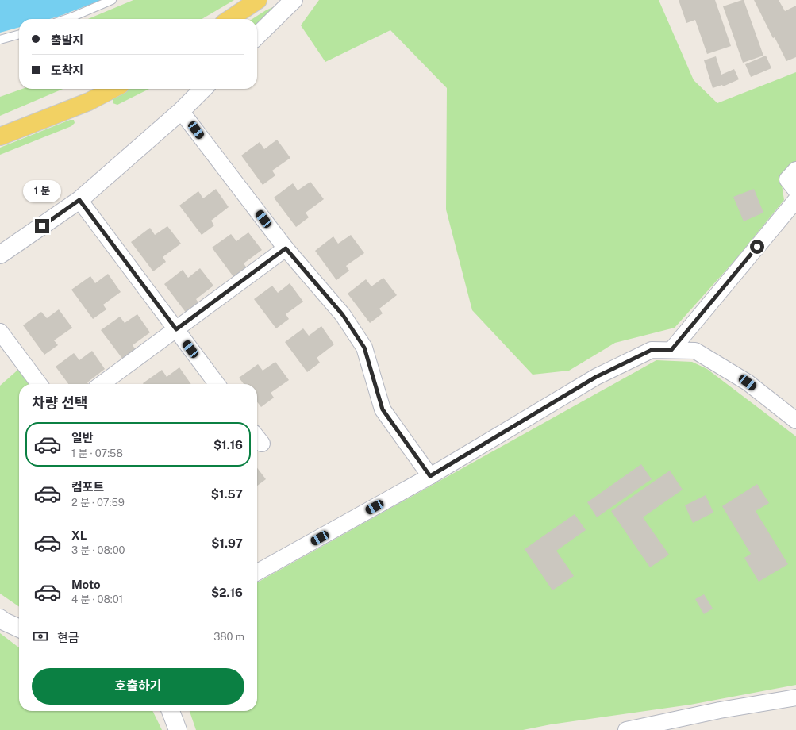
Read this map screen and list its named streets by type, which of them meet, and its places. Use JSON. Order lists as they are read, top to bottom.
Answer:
{
  "page": {
    "banner": ["출발지", "도착지"],
    "bubble": "1 분",
    "heading": "차량 선택",
    "list": [
      {
        "name": "일반",
        "note": "1 분 · 07:58",
        "value": "$1.16"
      },
      {
        "name": "컴포트",
        "note": "2 분 · 07:59",
        "value": "$1.57"
      },
      {
        "name": "XL",
        "note": "3 분 · 08:00",
        "value": "$1.97"
      },
      {
        "name": "Moto",
        "note": "4 분 · 08:01",
        "value": "$2.16"
      }
    ],
    "pay": ["현금", "380 m"],
    "buttons": "호출하기"
  }
}
